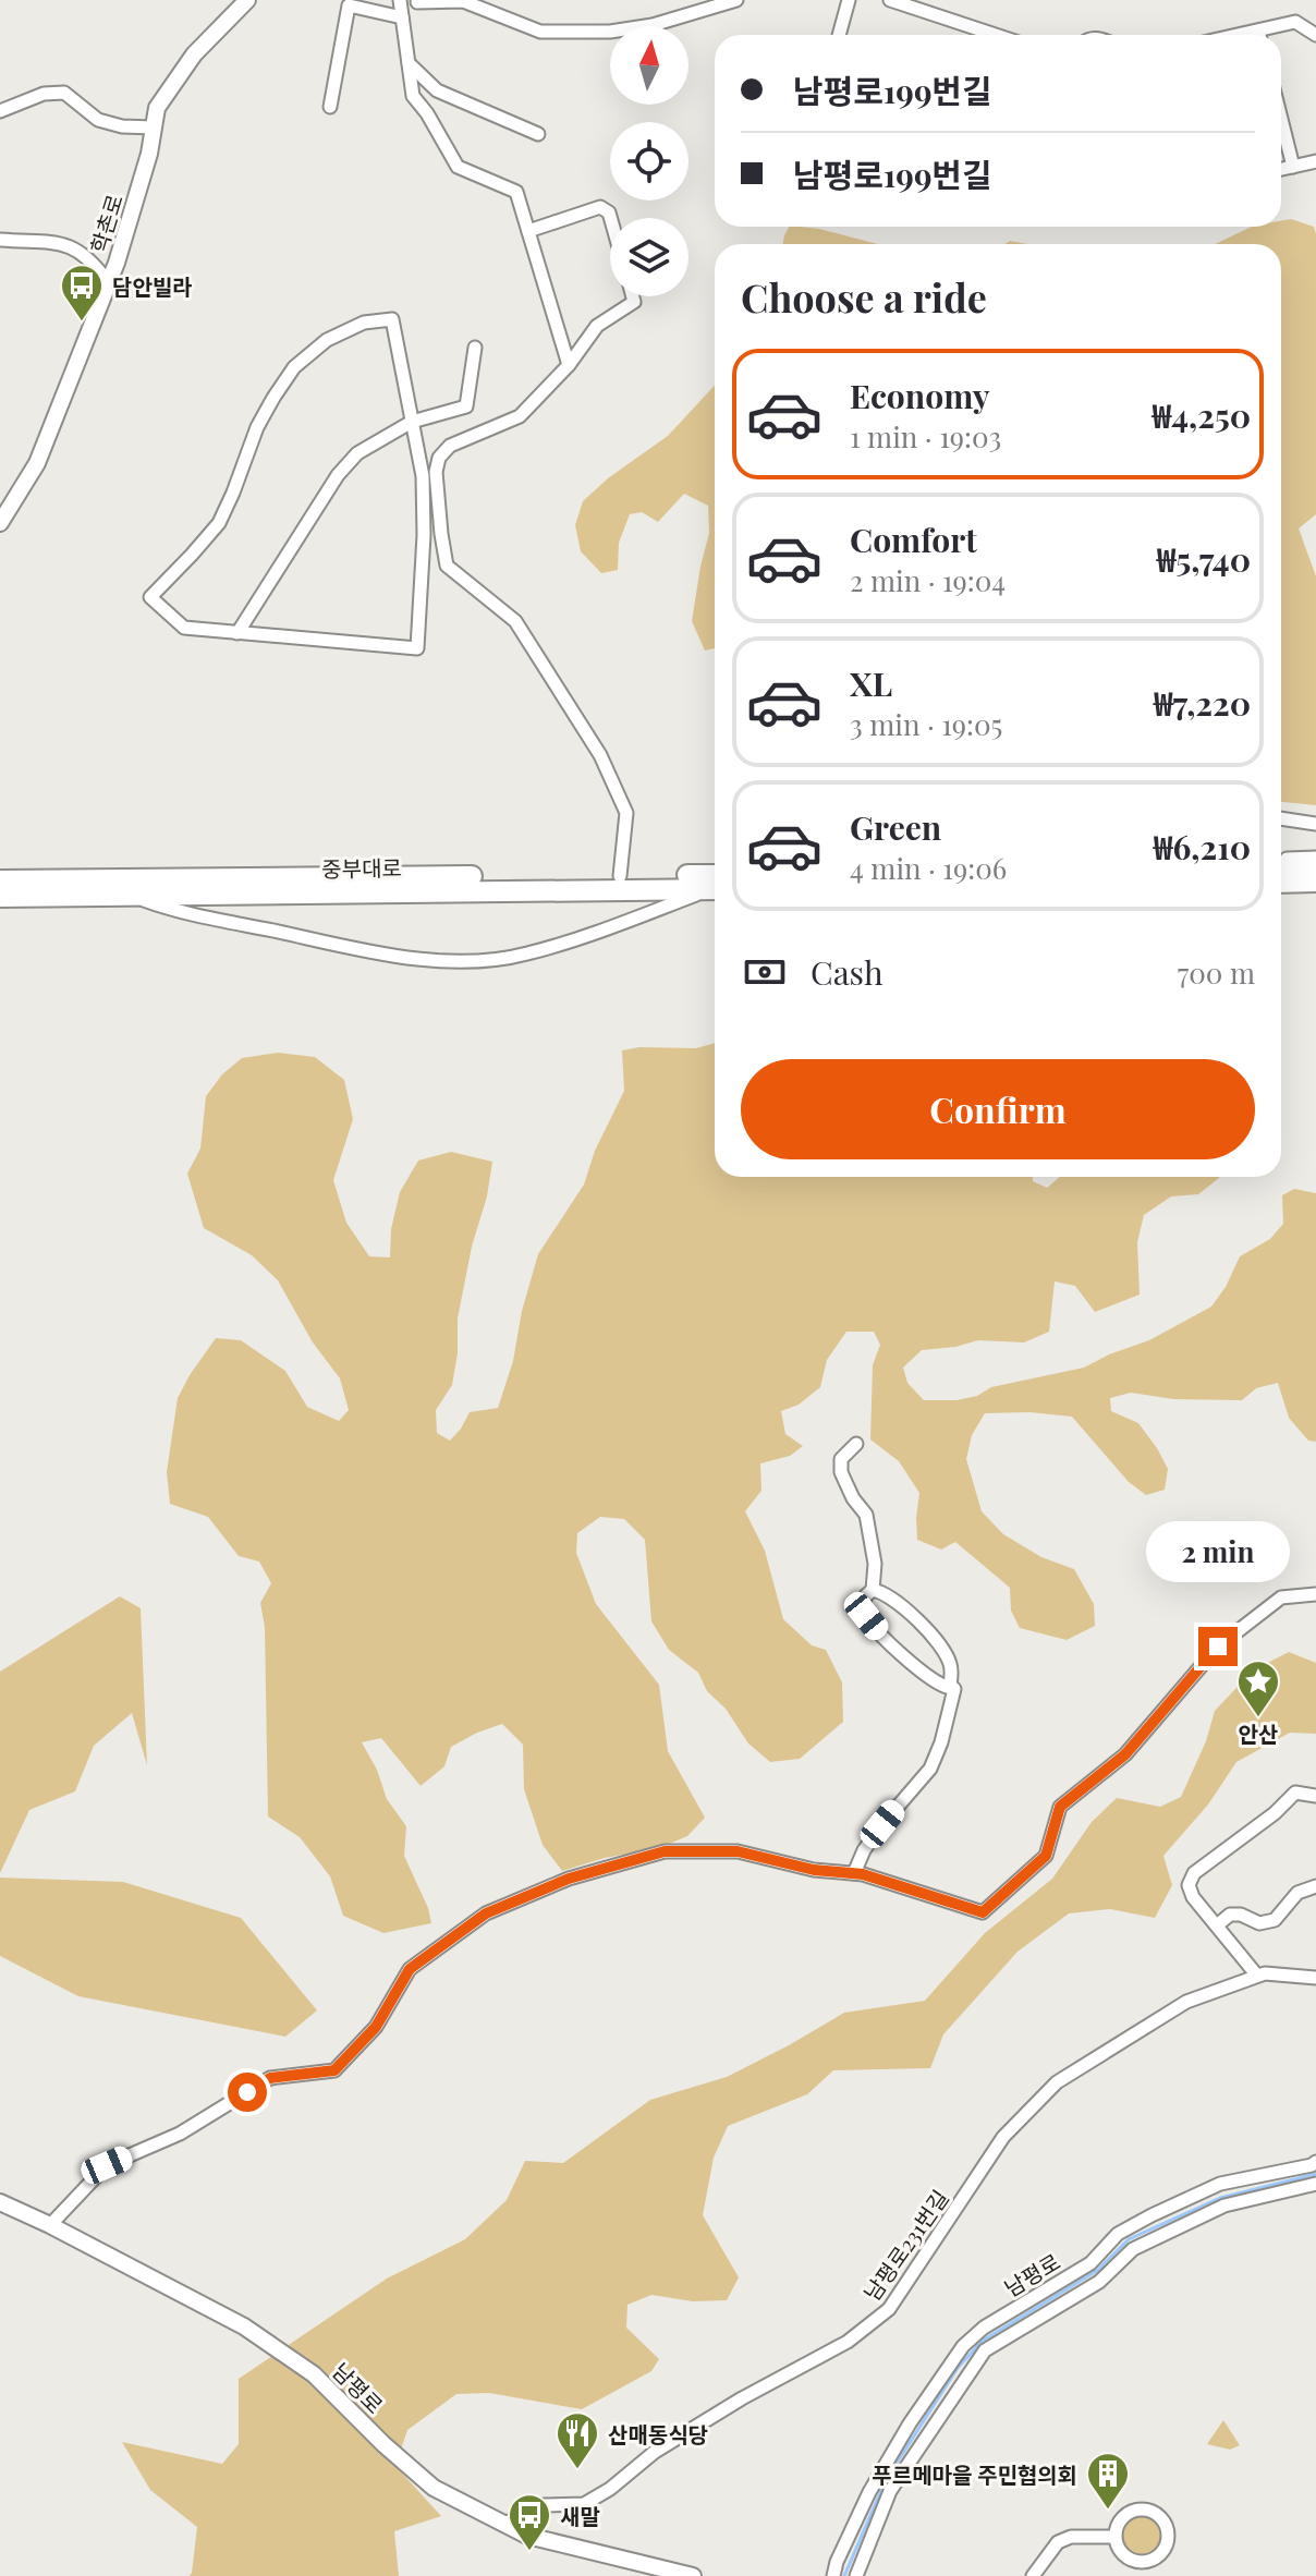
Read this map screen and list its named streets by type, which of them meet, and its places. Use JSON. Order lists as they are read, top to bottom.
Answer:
{
  "streets": {
    "main road": ["중부대로"],
    "street": ["학촌로", "남평로231번길", "남평로"]
  },
  "crossings": [
    ["남평로231번길", "남평로"]
  ],
  "places": {
    "bus stop": ["담안빌라", "새말"],
    "place": ["안산"],
    "restaurant": ["산매동식당"],
    "building": ["푸르메마을 주민협의회"]
  },
  "north": "top",
  "page": {
    "banner": ["남평로199번길", "남평로199번길"],
    "heading": "Choose a ride",
    "list": [
      {
        "name": "Economy",
        "note": "1 min · 19:03",
        "value": "₩4,250"
      },
      {
        "name": "Comfort",
        "note": "2 min · 19:04",
        "value": "₩5,740"
      },
      {
        "name": "XL",
        "note": "3 min · 19:05",
        "value": "₩7,220"
      },
      {
        "name": "Green",
        "note": "4 min · 19:06",
        "value": "₩6,210"
      }
    ],
    "pay": ["Cash", "700 m"],
    "buttons": "Confirm",
    "bubble": "2 min"
  }
}
